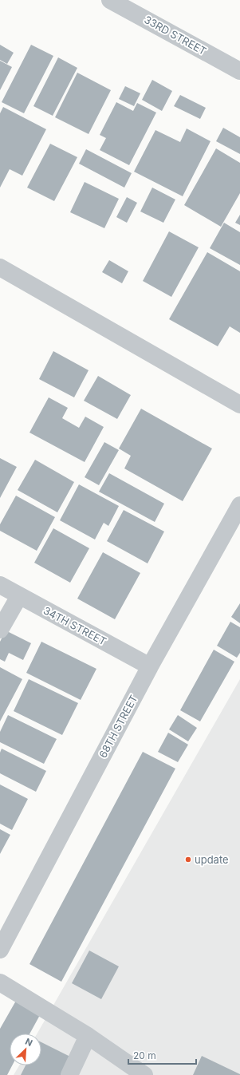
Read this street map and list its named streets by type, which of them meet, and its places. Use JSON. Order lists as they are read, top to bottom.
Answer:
{
  "streets": {
    "street": ["33RD STREET", "34TH STREET", "68TH STREET"]
  },
  "crossings": [
    ["34TH STREET", "68TH STREET"]
  ],
  "places": ["update"],
  "scale_bar": "20 m",
  "north": "top right"
}
